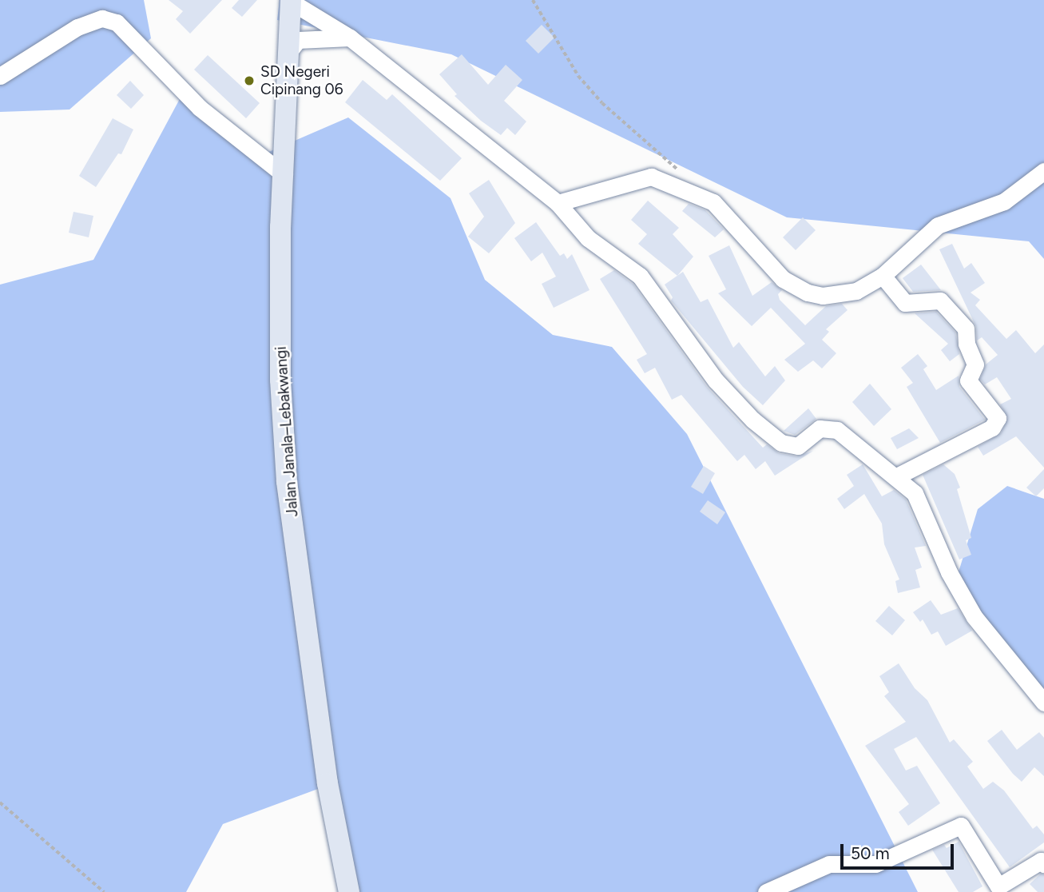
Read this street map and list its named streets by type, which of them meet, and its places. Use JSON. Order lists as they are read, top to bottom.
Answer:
{
  "streets": {
    "main road": ["Jalan Janala–Lebakwangi"]
  },
  "places": ["SD Negeri Cipinang 06"],
  "scale_bar": "50 m"
}
